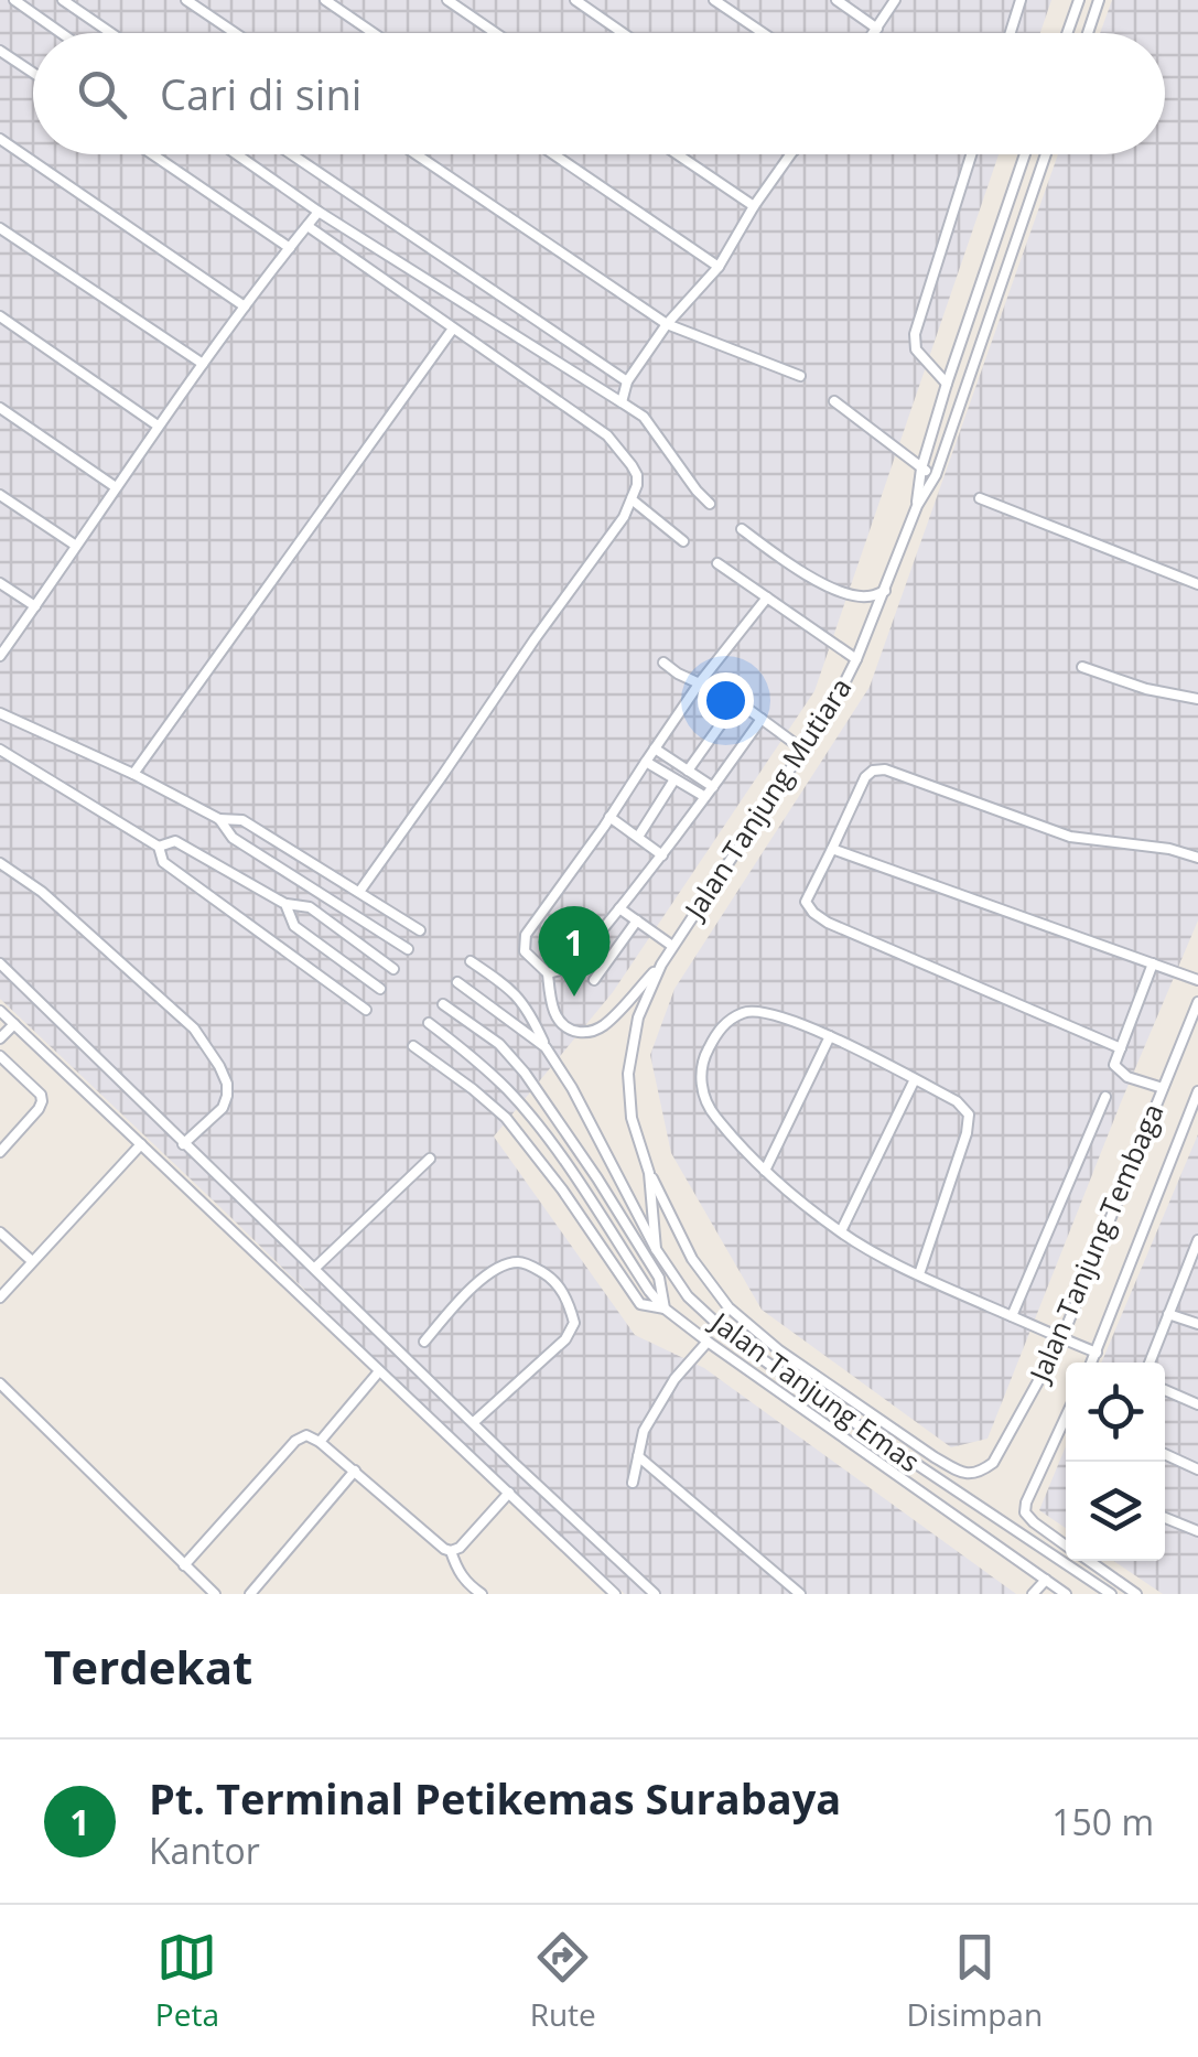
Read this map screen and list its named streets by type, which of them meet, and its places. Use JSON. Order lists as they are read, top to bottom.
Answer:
{
  "streets": {
    "lane": ["Jalan Tanjung Mutiara", "Jalan Tanjung Tembaga", "Jalan Tanjung Emas"]
  },
  "crossings": [
    ["Jalan Tanjung Mutiara", "Jalan Tanjung Tembaga"],
    ["Jalan Tanjung Mutiara", "Jalan Tanjung Emas"]
  ],
  "page": {
    "search": "Cari di sini",
    "pins": "1",
    "heading": "Terdekat",
    "list": [
      {
        "mark": "1",
        "name": "Pt. Terminal Petikemas Surabaya",
        "note": "Kantor",
        "value": "150 m"
      }
    ],
    "nav": ["Peta", "Rute", "Disimpan"]
  }
}
